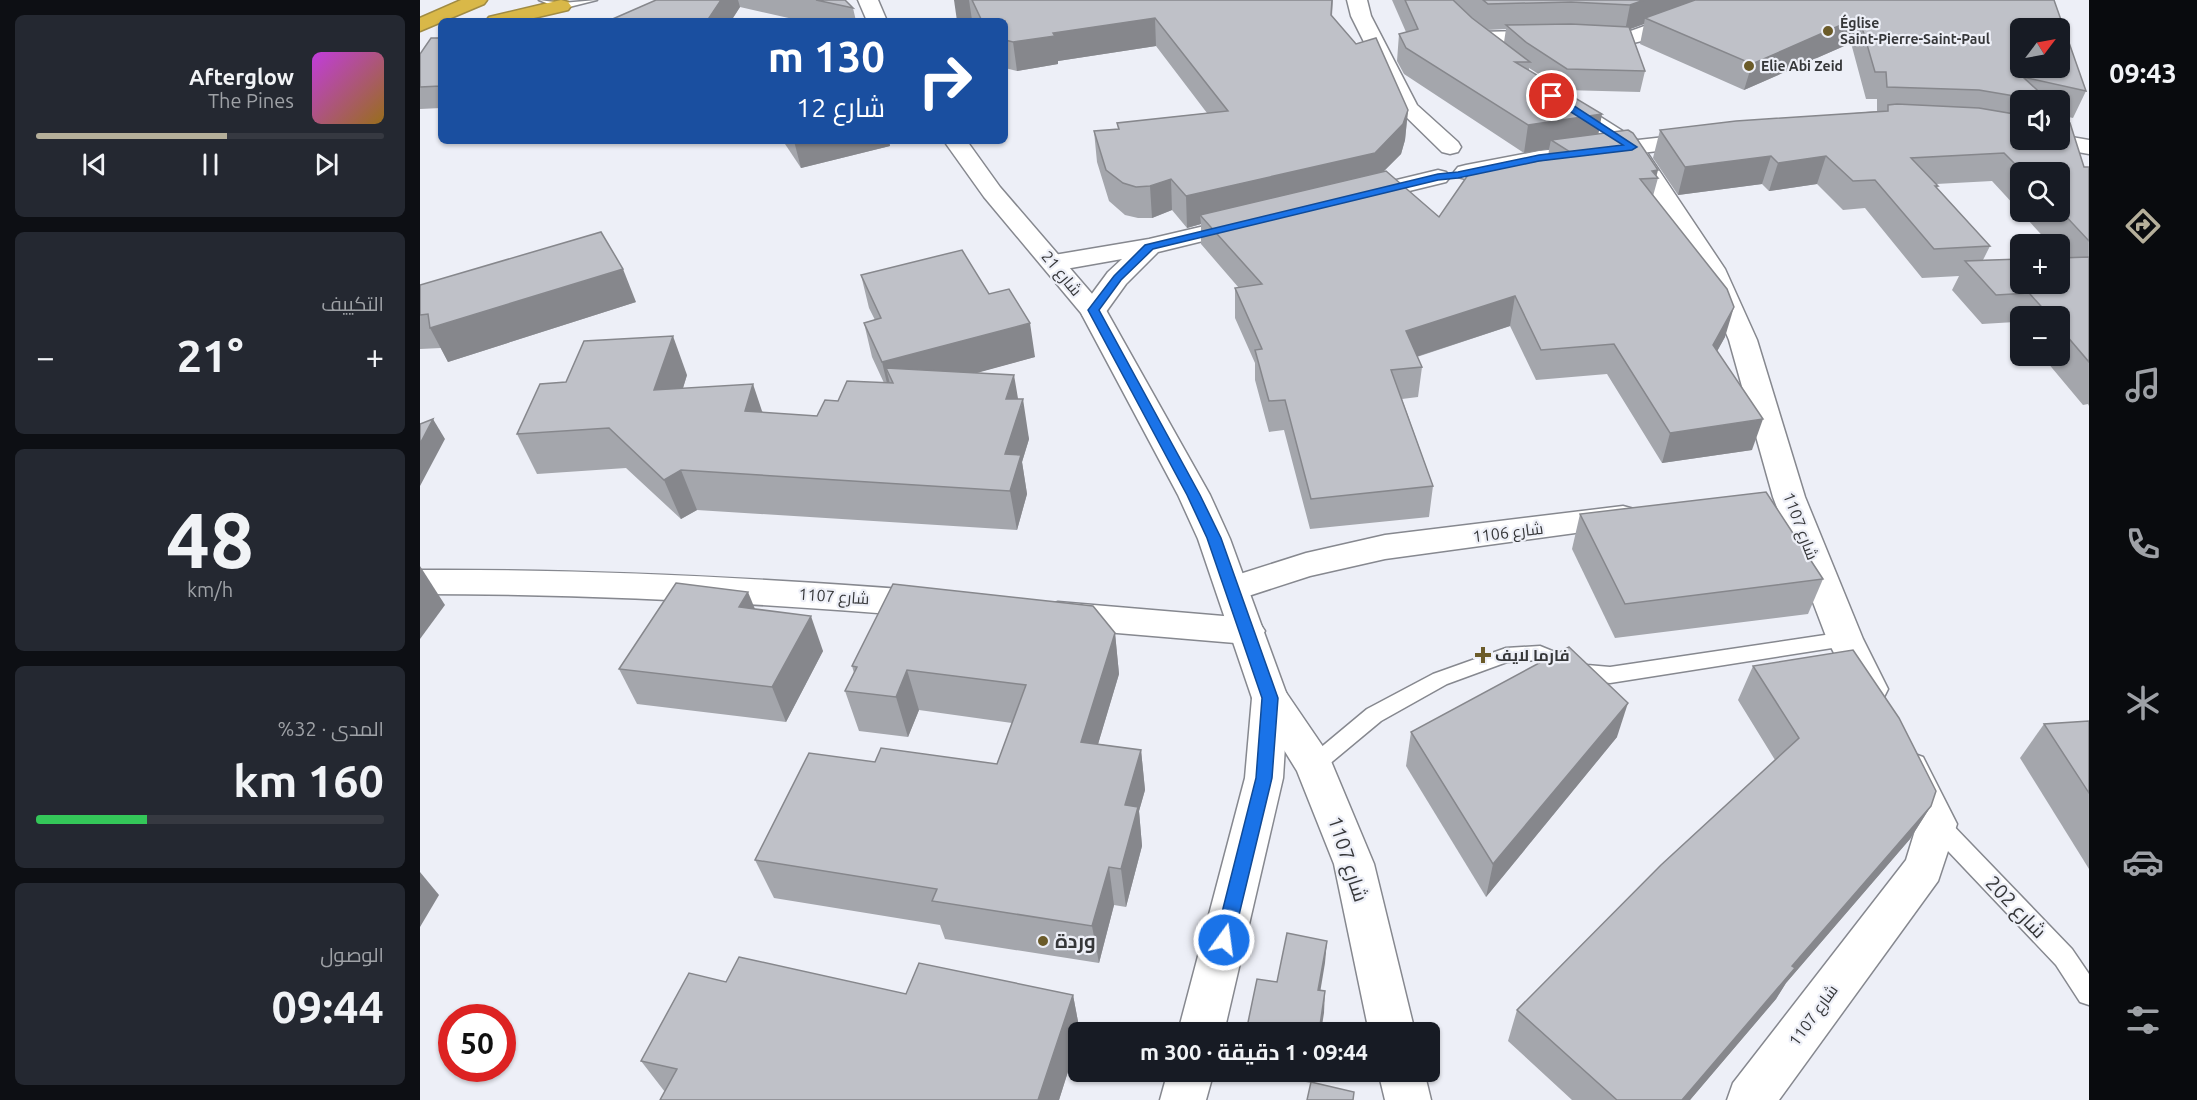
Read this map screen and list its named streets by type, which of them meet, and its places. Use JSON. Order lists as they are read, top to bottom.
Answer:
{
  "streets": {
    "street": ["شارع 21", "شارع 1107", "شارع 1106"],
    "lane": ["شارع 202"]
  },
  "crossings": [
    ["شارع 21", "شارع 1107"],
    ["شارع 21", "شارع 1106"],
    ["شارع 1107", "شارع 202"]
  ],
  "places": {
    "other": ["Église Saint-Pierre-Saint-Paul", "Elie Abi Zeid", "وردة"],
    "health": ["فارما لايف"]
  },
  "north": "top right",
  "page": {
    "tabs": "09:43",
    "map_buttons": ["+", "−"],
    "turn": ["130 m", "شارع 12"],
    "song": ["Afterglow", "The Pines"],
    "tile": [
      "التكييف",
      ["48", "km/h"],
      ["المدى · 32%", "160 km"],
      ["الوصول", "09:44"]
    ],
    "heat": ["−", "21°", "+"],
    "limit": "50",
    "trip": "09:44 · 1 دقيقة · 300 m"
  }
}
